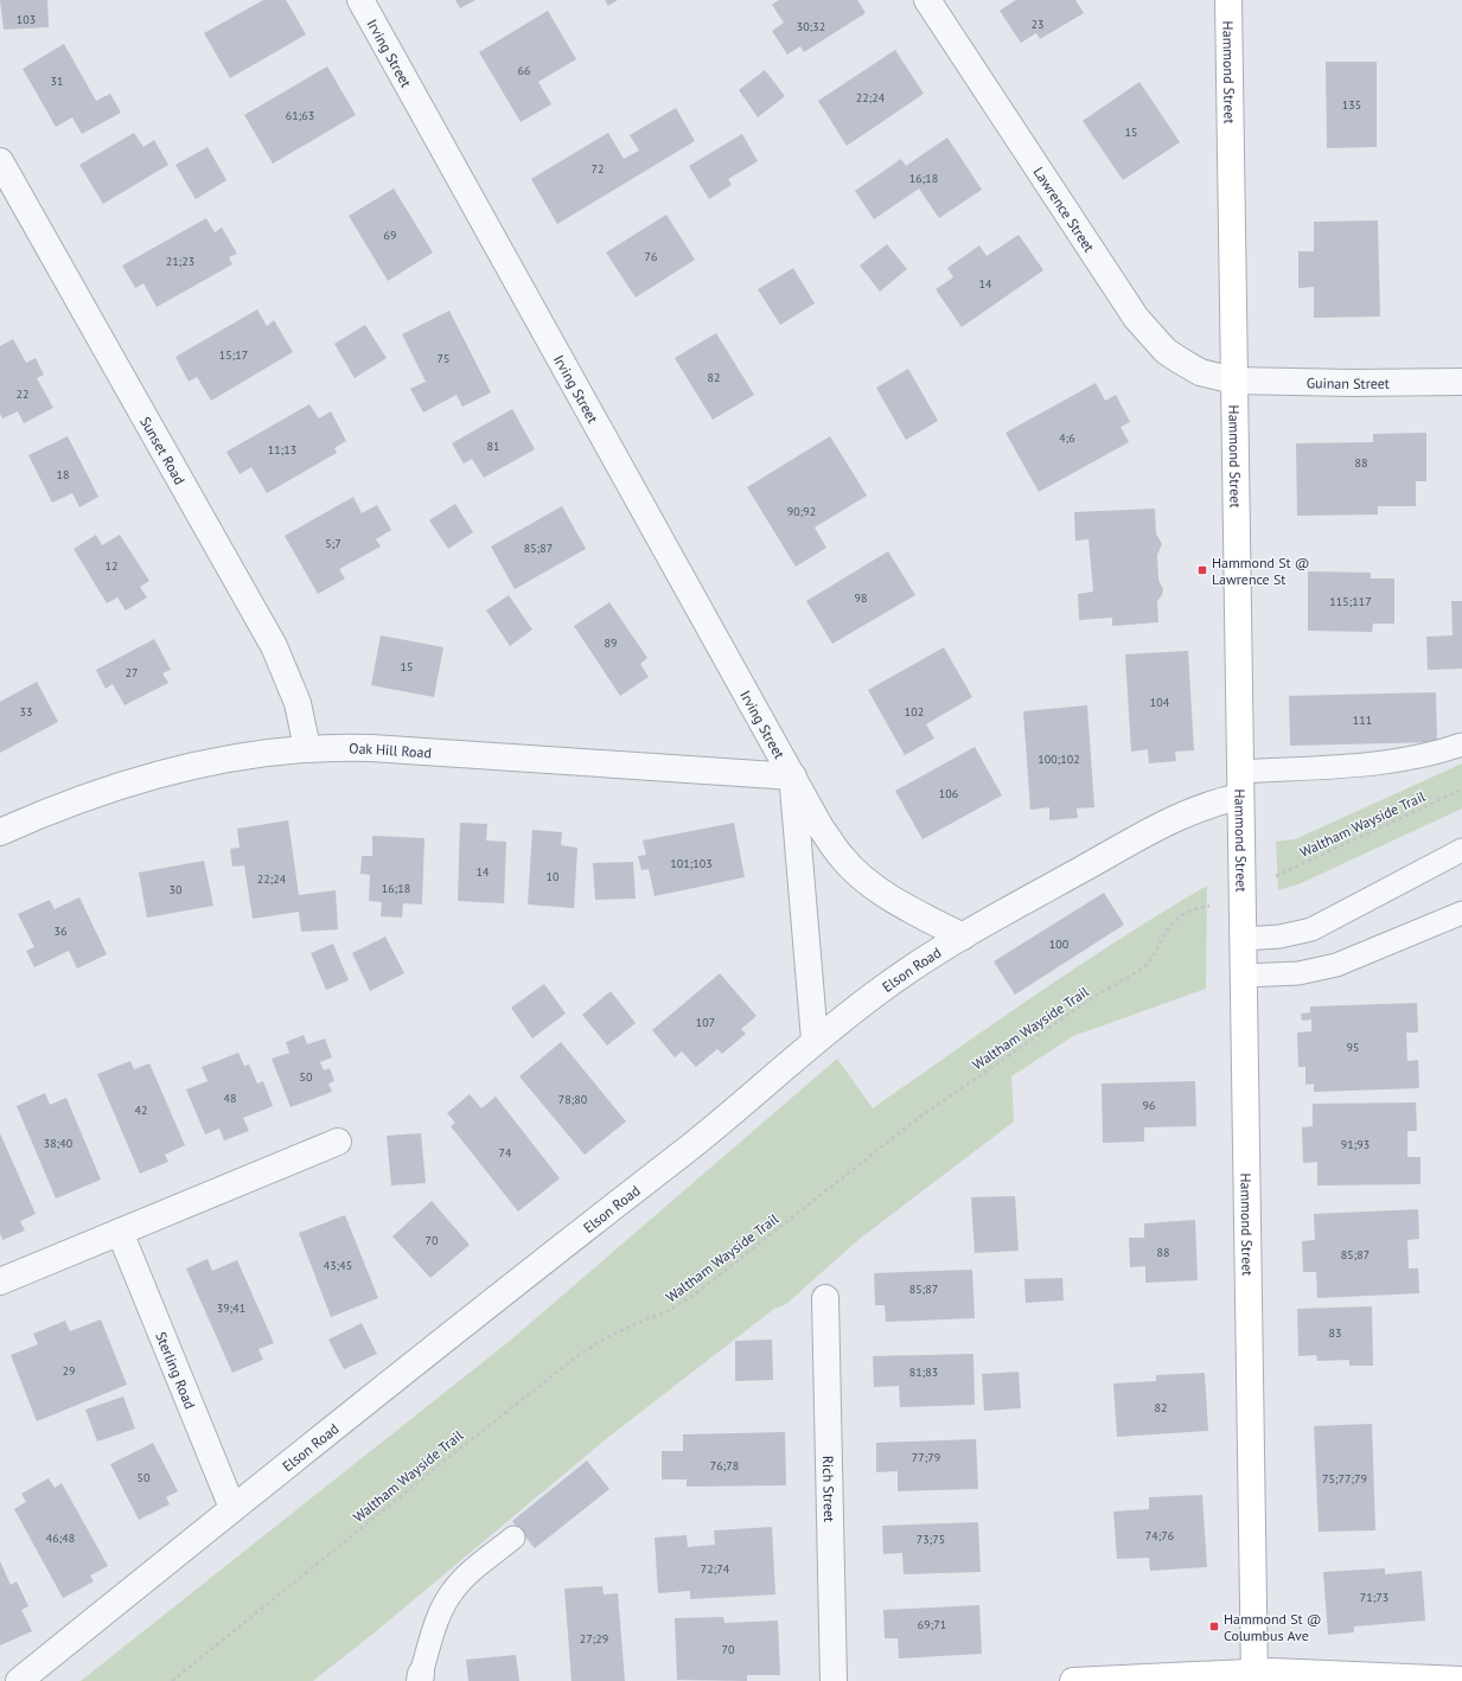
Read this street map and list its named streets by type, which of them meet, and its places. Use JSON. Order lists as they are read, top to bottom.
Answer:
{
  "streets": {
    "street": [
      "Irving Street",
      "Hammond Street",
      "Lawrence Street",
      "Guinan Street",
      "Sunset Road",
      "Oak Hill Road",
      "Elson Road",
      "Sterling Road",
      "Rich Street"
    ],
    "path": ["Waltham Wayside Trail"]
  },
  "crossings": [
    ["Irving Street", "Oak Hill Road"],
    ["Irving Street", "Elson Road"],
    ["Hammond Street", "Lawrence Street"],
    ["Hammond Street", "Guinan Street"],
    ["Hammond Street", "Elson Road"],
    ["Lawrence Street", "Guinan Street"],
    ["Sunset Road", "Oak Hill Road"],
    ["Elson Road", "Sterling Road"]
  ],
  "places": {
    "transit": ["Hammond St @ Lawrence St", "Hammond St @ Columbus Ave"]
  },
  "house_numbers": [
    "103",
    "23",
    "30;32",
    "66",
    "31",
    "22;24",
    "135",
    "61;63",
    "15",
    "72",
    "16;18",
    "69",
    "76",
    "21;23",
    "14",
    "15;17",
    "75",
    "82",
    "22",
    "4;6",
    "81",
    "11;13",
    "88",
    "18",
    "90;92",
    "5;7",
    "85;87",
    "12",
    "98",
    "115;117",
    "89",
    "15",
    "27",
    "104",
    "33",
    "102",
    "111",
    "100;102",
    "106",
    "101;103",
    "14",
    "10",
    "22;24",
    "16;18",
    "30",
    "36",
    "100",
    "107",
    "95",
    "50",
    "48",
    "78;80",
    "96",
    "42",
    "38;40",
    "91;93",
    "74",
    "70",
    "88",
    "85;87",
    "43;45",
    "85;87",
    "39;41",
    "83",
    "29",
    "81;83",
    "82",
    "77;79",
    "76;78",
    "50",
    "75;77;79",
    "74;76",
    "46;48",
    "73;75",
    "72;74",
    "71;73",
    "69;71",
    "27;29",
    "70"
  ]
}
